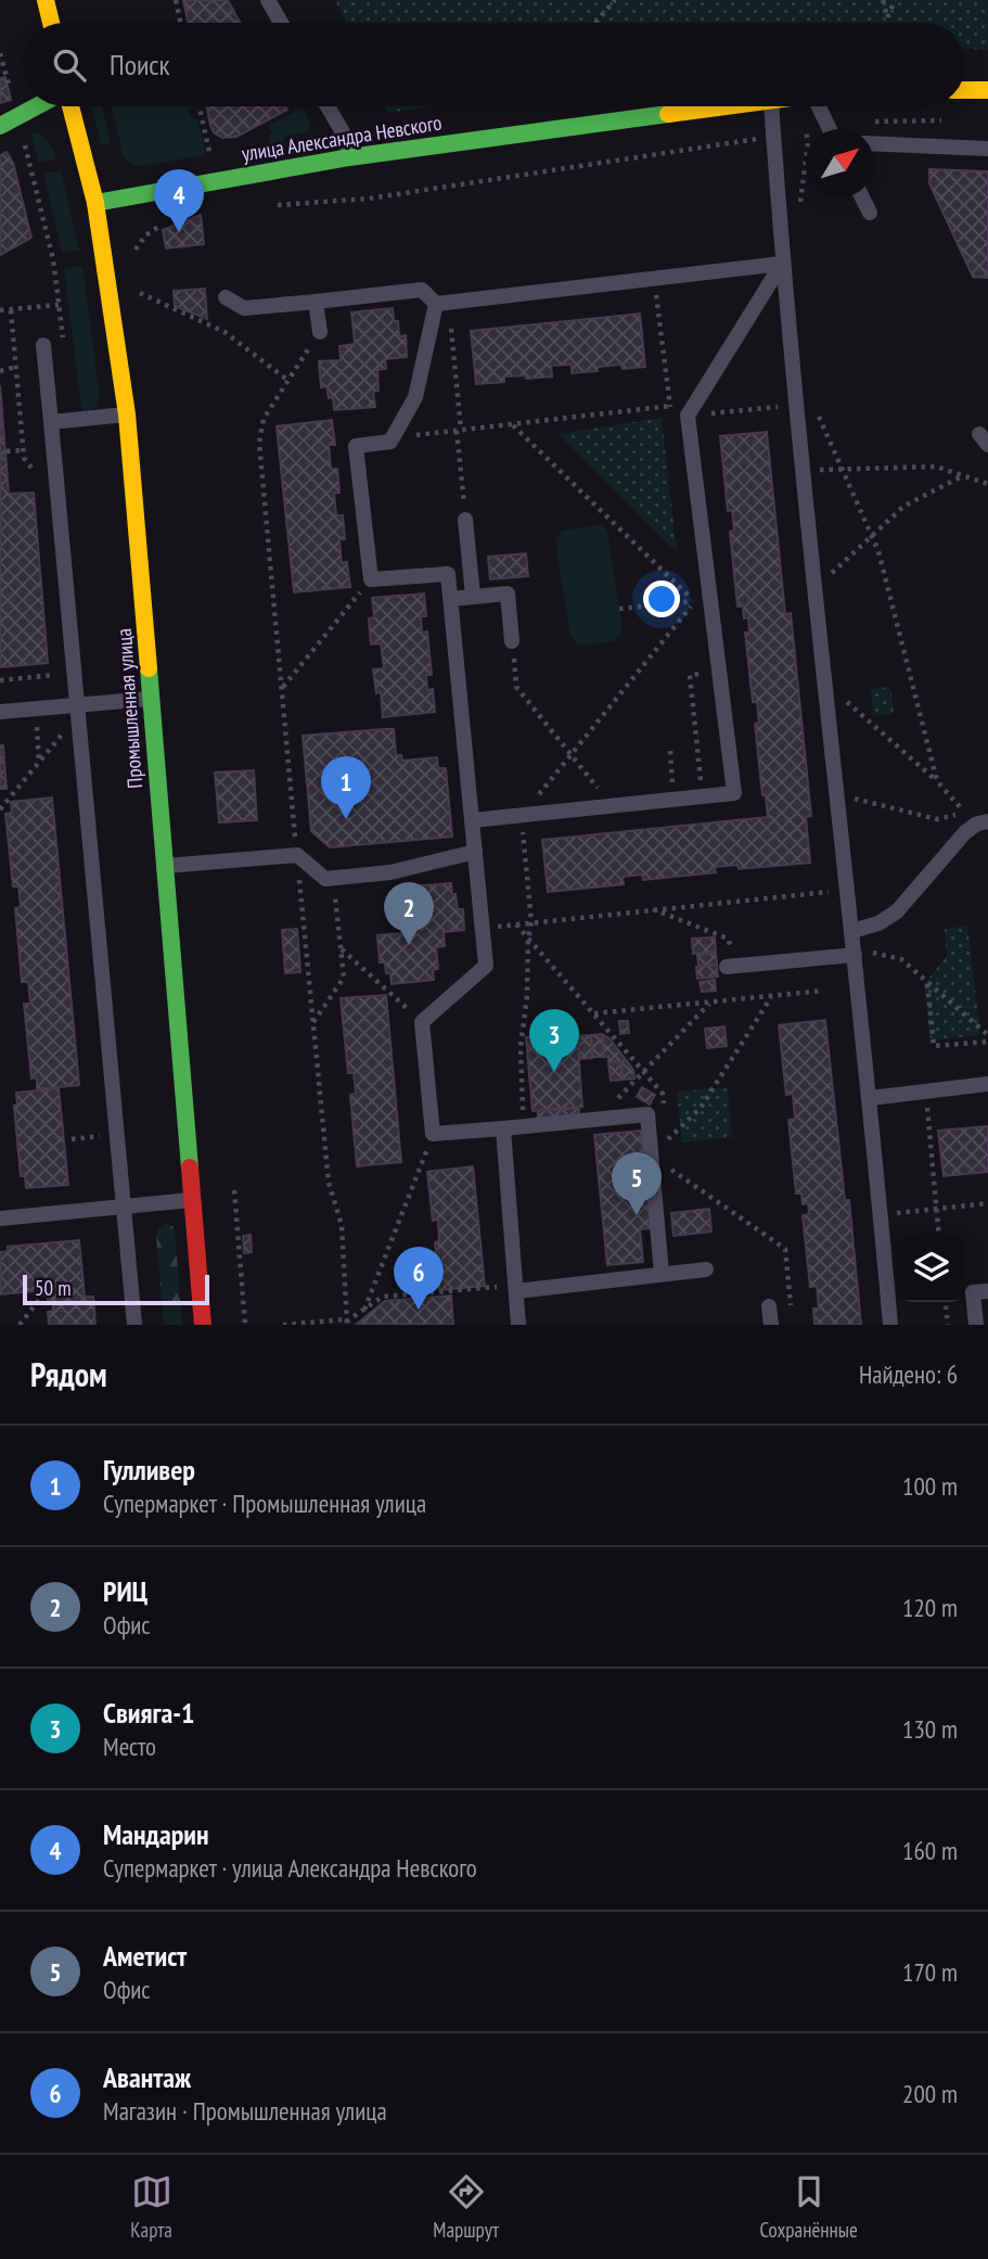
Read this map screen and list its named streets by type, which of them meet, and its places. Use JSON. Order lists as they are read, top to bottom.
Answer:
{
  "streets": {
    "street": ["улица Александра Невского", "Промышленная улица"]
  },
  "crossings": [
    ["улица Александра Невского", "Промышленная улица"]
  ],
  "scale_bar": "50 m",
  "north": "top right",
  "page": {
    "search": "Поиск",
    "pins": [
      "4",
      "1",
      "2",
      "3",
      "5",
      "6"
    ],
    "scale": "50 m",
    "heading": ["Рядом", "Найдено: 6"],
    "list": [
      {
        "mark": "1",
        "name": "Гулливер",
        "note": "Супермаркет · Промышленная улица",
        "value": "100 m"
      },
      {
        "mark": "2",
        "name": "РИЦ",
        "note": "Офис",
        "value": "120 m"
      },
      {
        "mark": "3",
        "name": "Свияга-1",
        "note": "Место",
        "value": "130 m"
      },
      {
        "mark": "4",
        "name": "Мандарин",
        "note": "Супермаркет · улица Александра Невского",
        "value": "160 m"
      },
      {
        "mark": "5",
        "name": "Аметист",
        "note": "Офис",
        "value": "170 m"
      },
      {
        "mark": "6",
        "name": "Авантаж",
        "note": "Магазин · Промышленная улица",
        "value": "200 m"
      }
    ],
    "nav": ["Карта", "Маршрут", "Сохранённые"]
  }
}
